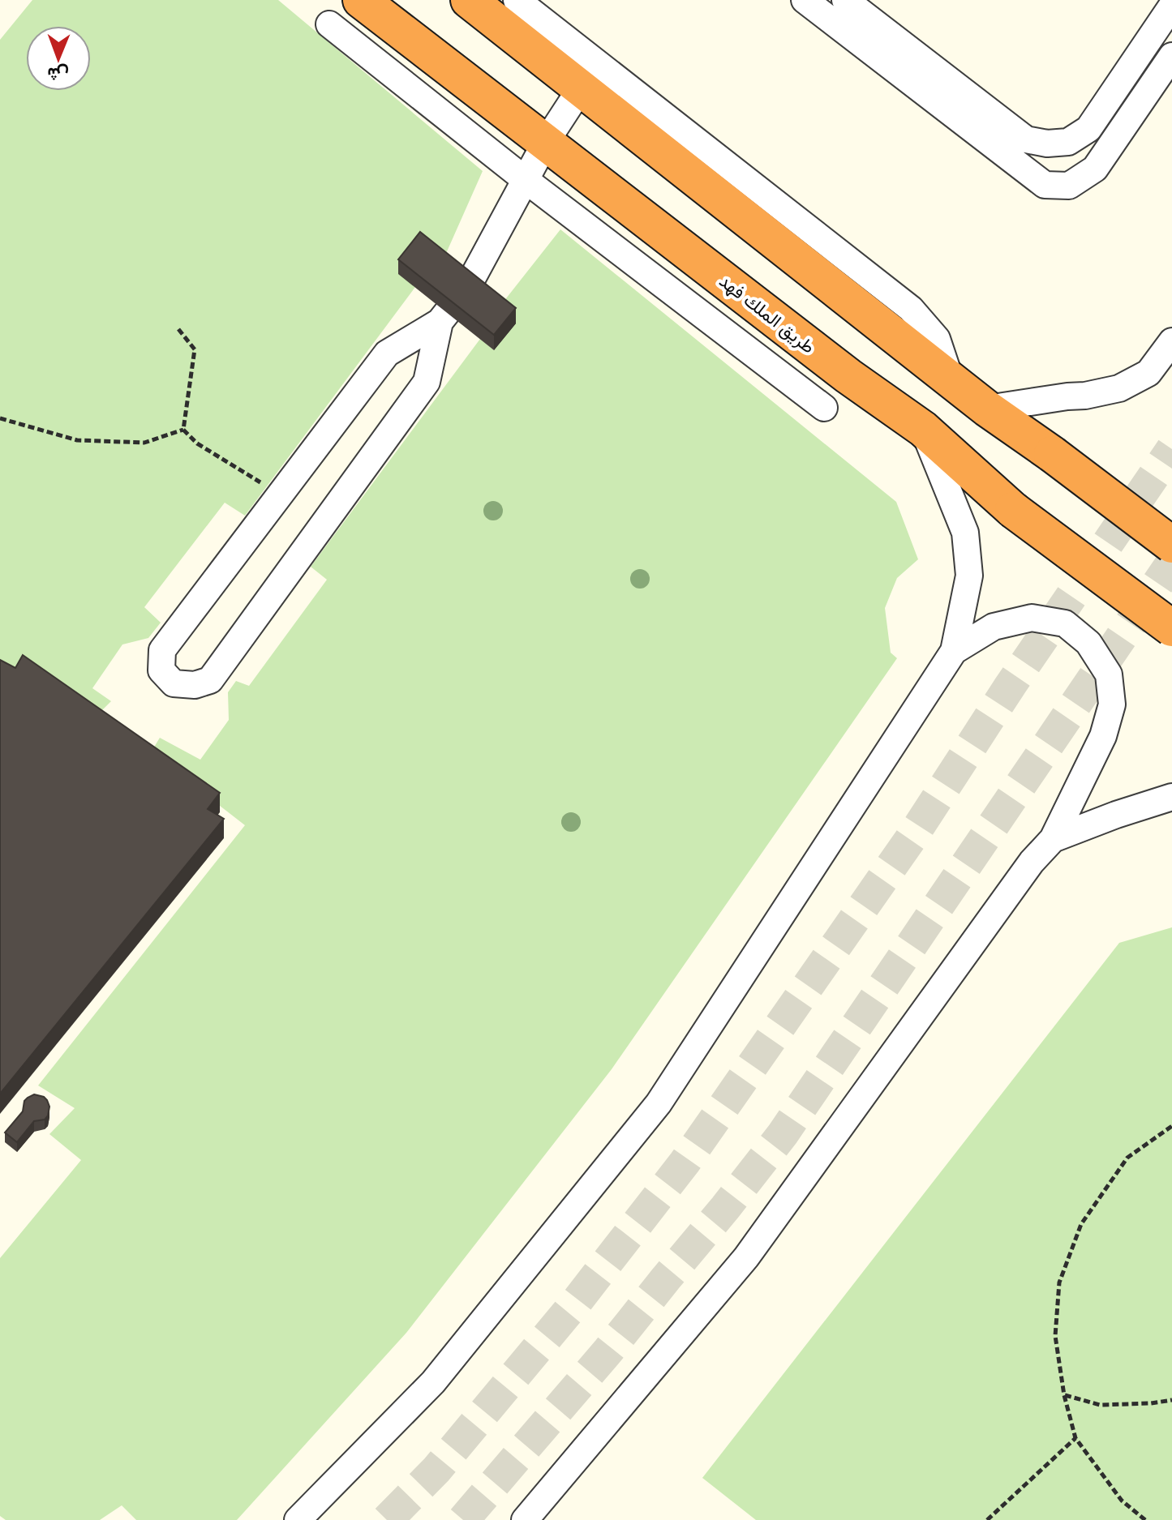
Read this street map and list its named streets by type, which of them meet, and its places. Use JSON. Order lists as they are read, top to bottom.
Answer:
{
  "streets": {
    "highway": ["طريق الملك فهد"]
  },
  "north": "bottom"
}
